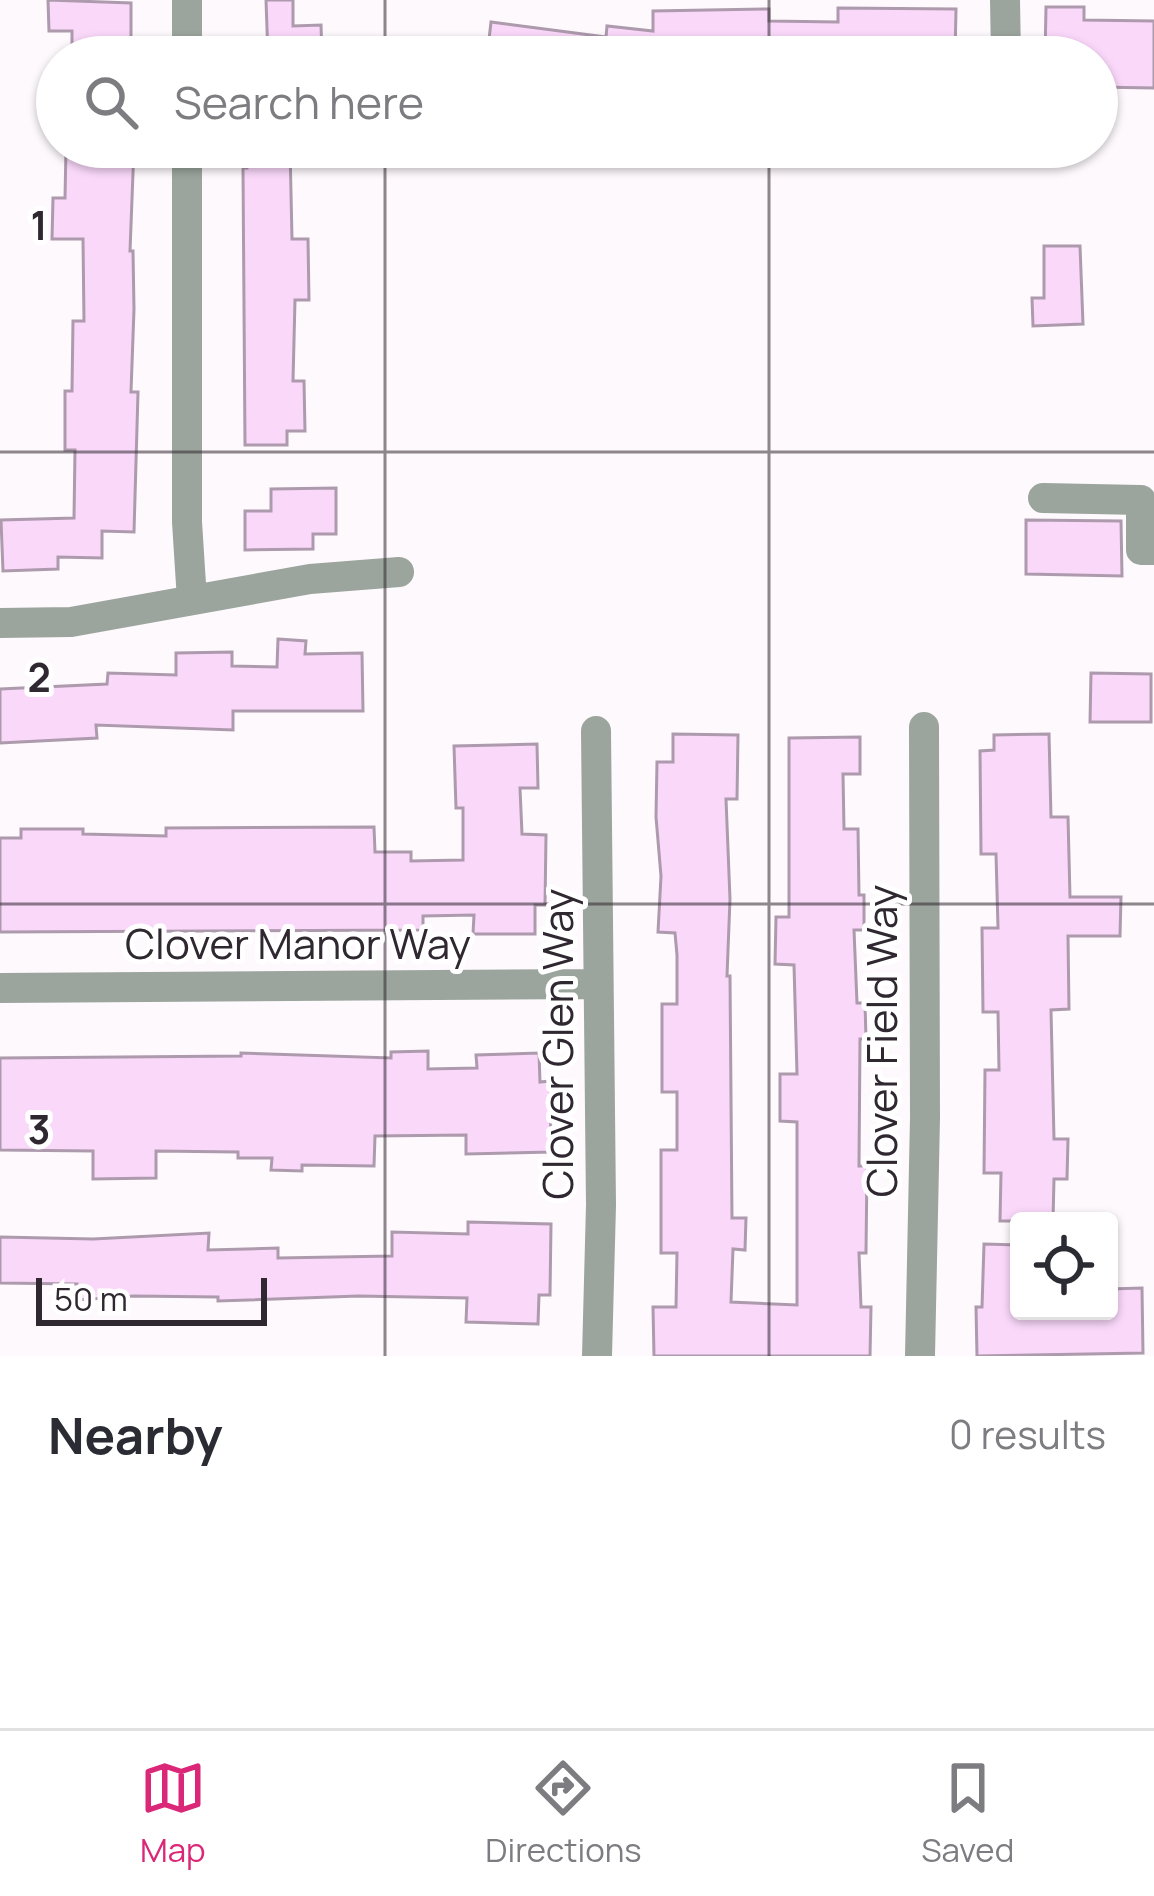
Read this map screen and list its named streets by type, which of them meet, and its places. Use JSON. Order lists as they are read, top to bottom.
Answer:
{
  "streets": {
    "street": ["Clover Manor Way", "Clover Field Way", "Clover Glen Way"]
  },
  "crossings": [
    ["Clover Manor Way", "Clover Glen Way"]
  ],
  "scale_bar": "50 m",
  "page": {
    "search": "Search here",
    "scale": "50 m",
    "heading": ["Nearby", "0 results"],
    "nav": ["Map", "Directions", "Saved"]
  },
  "grid": {
    "rows": ["1", "2", "3"]
  }
}
